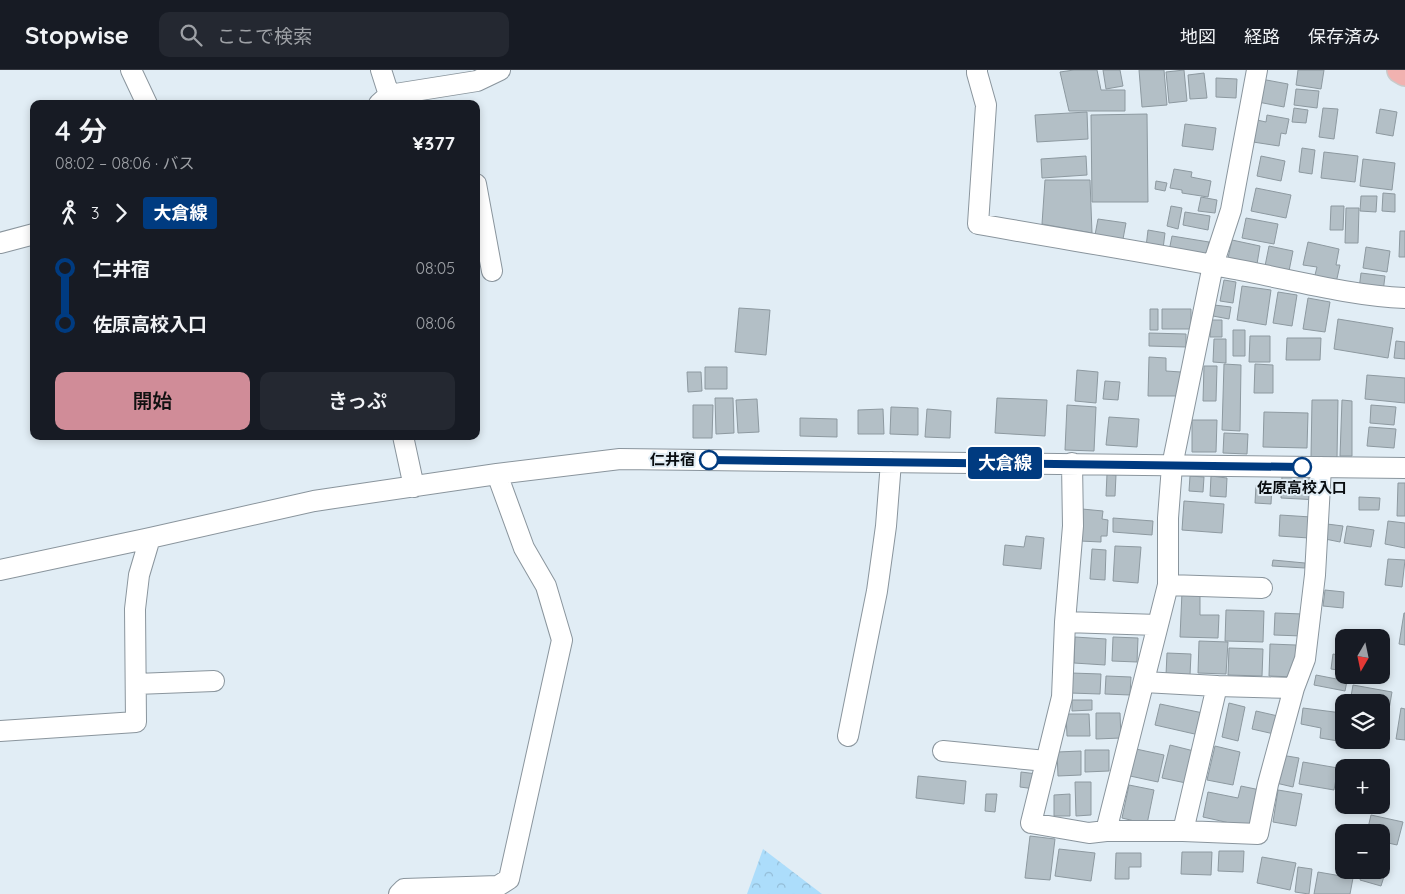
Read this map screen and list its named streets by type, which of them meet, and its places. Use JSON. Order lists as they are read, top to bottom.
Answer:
{
  "places": ["仁井宿", "佐原高校入口"],
  "lines": ["bus line 大倉線"],
  "north": "bottom",
  "page": {
    "header": "Stopwise",
    "search": "ここで検索",
    "nav": ["地図", "経路", "保存済み"],
    "on_map": "大倉線",
    "heading": ["4 分", "08:02 – 08:06 · バス", "¥377"],
    "legs": ["3", "大倉線"],
    "list": [
      {
        "name": "仁井宿",
        "value": "08:05"
      },
      {
        "name": "佐原高校入口",
        "value": "08:06"
      }
    ],
    "buttons": ["開始", "きっぷ"],
    "map_buttons": ["+", "−"]
  }
}
